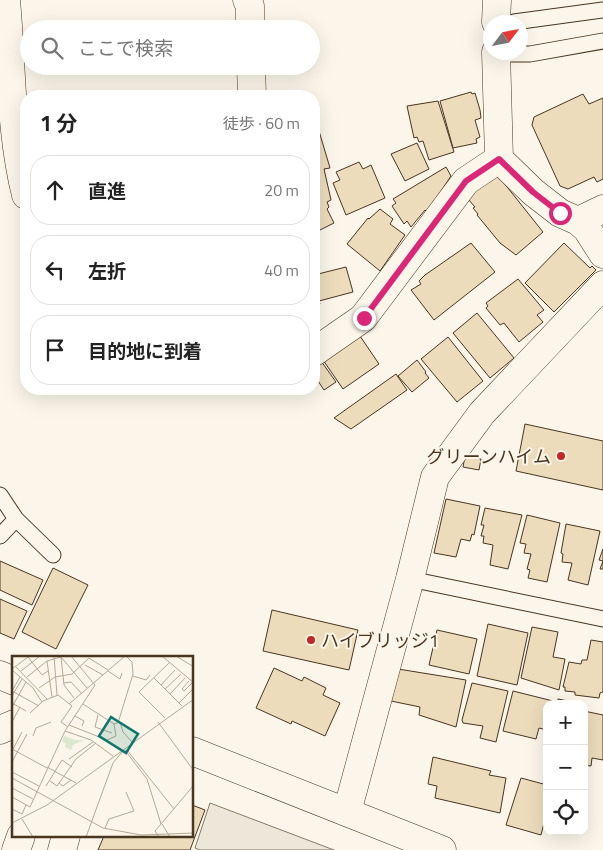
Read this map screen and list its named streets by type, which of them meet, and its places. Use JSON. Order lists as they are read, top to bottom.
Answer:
{
  "places": ["グリーンハイム", "ハイブリッジ1"],
  "north": "top right",
  "page": {
    "search": "ここで検索",
    "heading": ["1 分", "徒歩 · 60 m"],
    "list": [
      ["直進", "20 m"],
      ["左折", "40 m"],
      "目的地に到着"
    ],
    "map_buttons": ["+", "−"]
  }
}
